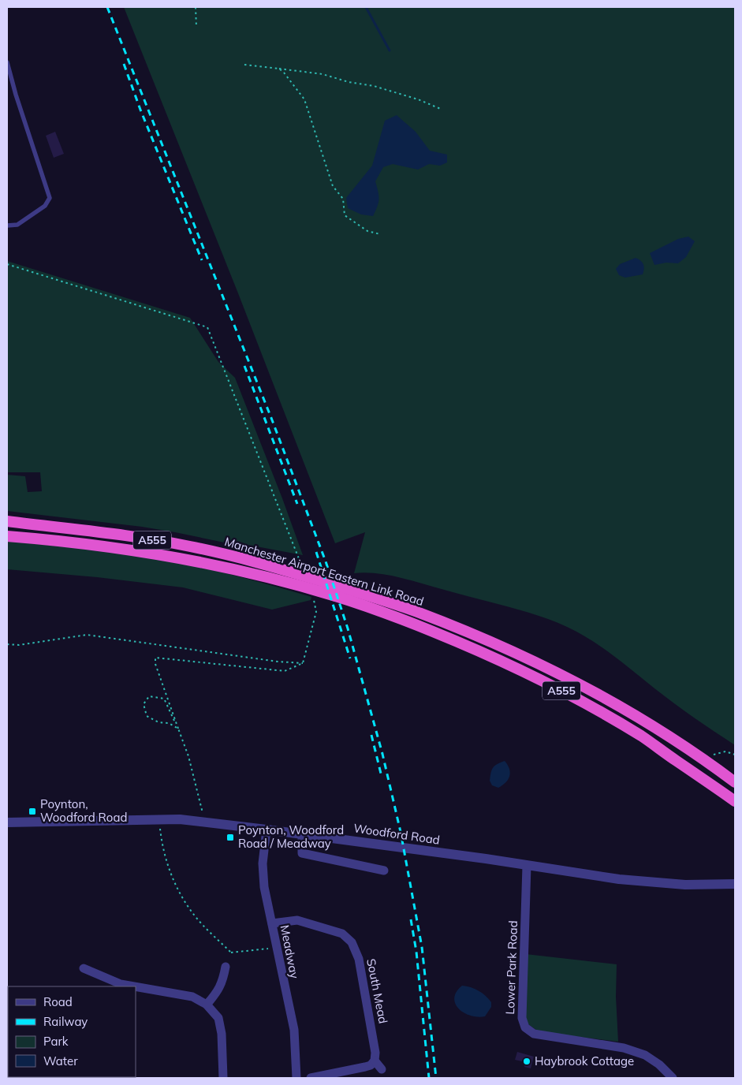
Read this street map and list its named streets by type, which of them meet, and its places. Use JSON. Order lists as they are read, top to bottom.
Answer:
{
  "streets": {
    "highway": ["A555", "Manchester Airport Eastern Link Road"],
    "street": [
      "Woodford Road",
      "Meadway",
      "Lower Park Road",
      "South Mead"
    ]
  },
  "crossings": [
    ["Woodford Road", "Meadway"],
    ["Woodford Road", "Lower Park Road"],
    ["Meadway", "South Mead"]
  ],
  "places": {
    "transit": ["Poynton, Woodford Road", "Poynton, Woodford Road / Meadway"],
    "other": ["Haybrook Cottage"]
  },
  "legend": [
    "Road",
    "Railway",
    "Park",
    "Water"
  ]
}
